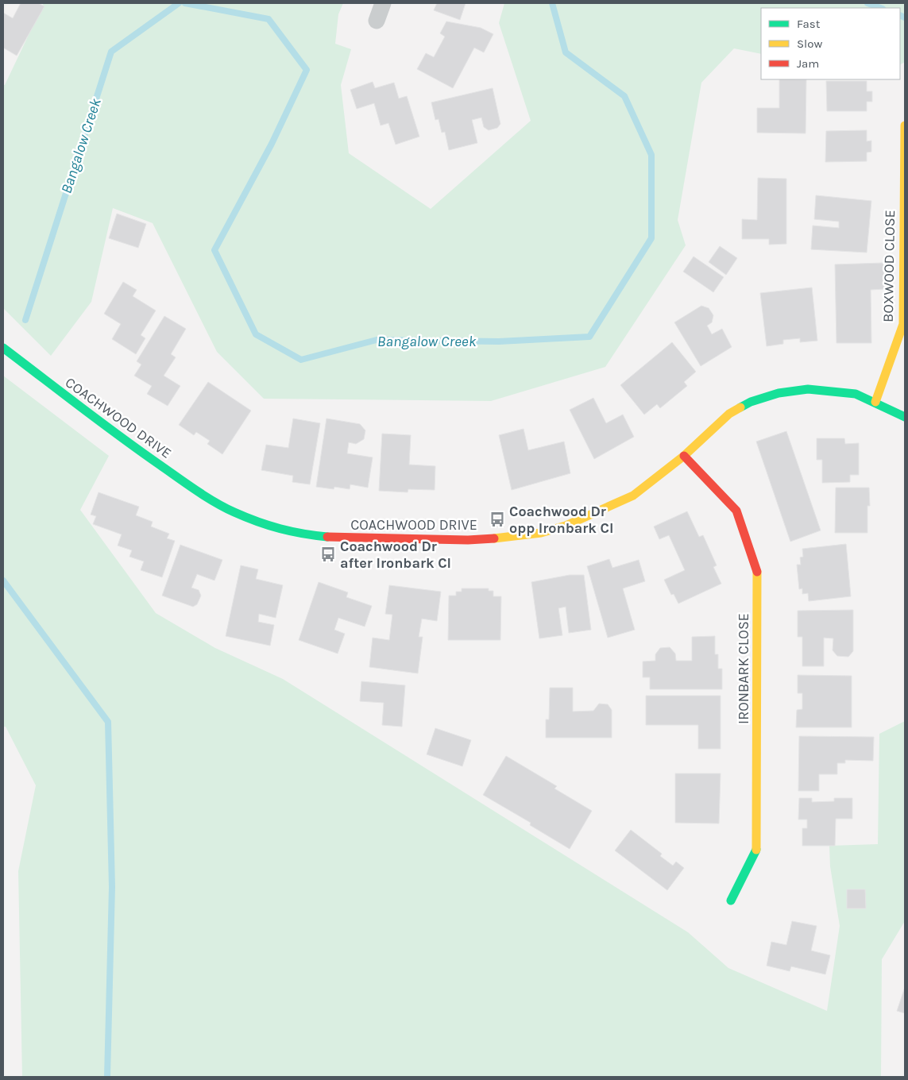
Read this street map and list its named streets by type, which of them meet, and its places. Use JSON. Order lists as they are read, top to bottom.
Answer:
{
  "streets": {
    "street": ["BOXWOOD CLOSE", "COACHWOOD DRIVE", "IRONBARK CLOSE"]
  },
  "crossings": [
    ["BOXWOOD CLOSE", "COACHWOOD DRIVE"],
    ["COACHWOOD DRIVE", "IRONBARK CLOSE"]
  ],
  "water": ["Bangalow Creek"],
  "places": {
    "bus stop": ["Coachwood Dr opp Ironbark Cl", "Coachwood Dr after Ironbark Cl"]
  },
  "legend": ["Fast", "Slow", "Jam"]
}
